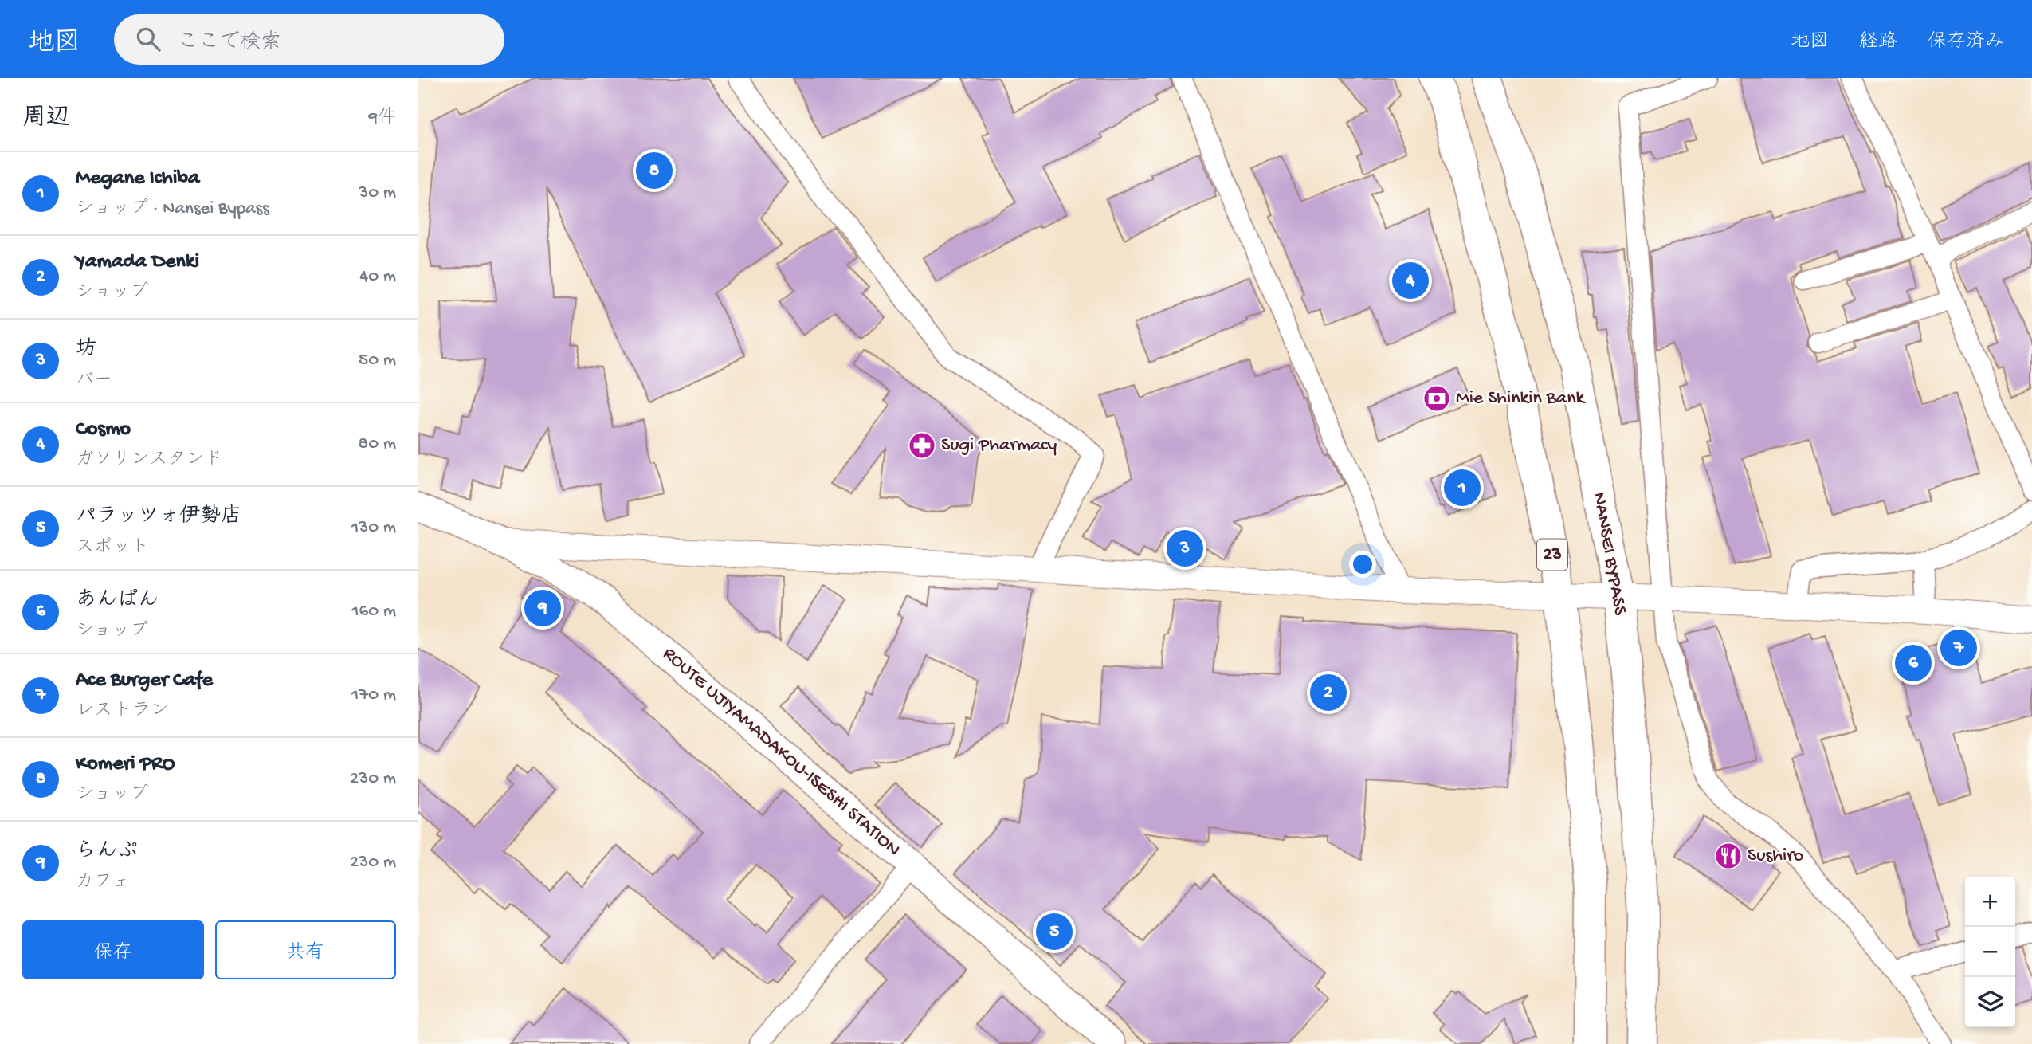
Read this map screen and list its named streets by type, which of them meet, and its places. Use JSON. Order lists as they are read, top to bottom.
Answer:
{
  "streets": {
    "highway": ["NANSEI BYPASS", "23"],
    "main road": ["ROUTE UJIYAMADAKOU-ISESHI STATION"]
  },
  "places": {
    "bank": ["Mie Shinkin Bank"],
    "pharmacy": ["Sugi Pharmacy"],
    "restaurant": ["Sushiro"]
  },
  "page": {
    "header": "地図",
    "search": "ここで検索",
    "nav": ["地図", "経路", "保存済み"],
    "heading": ["周辺", "9件"],
    "pins": [
      "8",
      "4",
      "1",
      "3",
      "9",
      "7",
      "6",
      "2",
      "5"
    ],
    "list": [
      {
        "mark": "1",
        "name": "Megane Ichiba",
        "note": "ショップ · Nansei Bypass",
        "value": "30 m"
      },
      {
        "mark": "2",
        "name": "Yamada Denki",
        "note": "ショップ",
        "value": "40 m"
      },
      {
        "mark": "3",
        "name": "坊",
        "note": "バー",
        "value": "50 m"
      },
      {
        "mark": "4",
        "name": "Cosmo",
        "note": "ガソリンスタンド",
        "value": "80 m"
      },
      {
        "mark": "5",
        "name": "パラッツォ伊勢店",
        "note": "スポット",
        "value": "130 m"
      },
      {
        "mark": "6",
        "name": "あんぱん",
        "note": "ショップ",
        "value": "160 m"
      },
      {
        "mark": "7",
        "name": "Ace Burger Cafe",
        "note": "レストラン",
        "value": "170 m"
      },
      {
        "mark": "8",
        "name": "Komeri PRO",
        "note": "ショップ",
        "value": "230 m"
      },
      {
        "mark": "9",
        "name": "らんぷ",
        "note": "カフェ",
        "value": "230 m"
      }
    ],
    "map_buttons": ["+", "−"],
    "buttons": ["保存", "共有"]
  }
}
